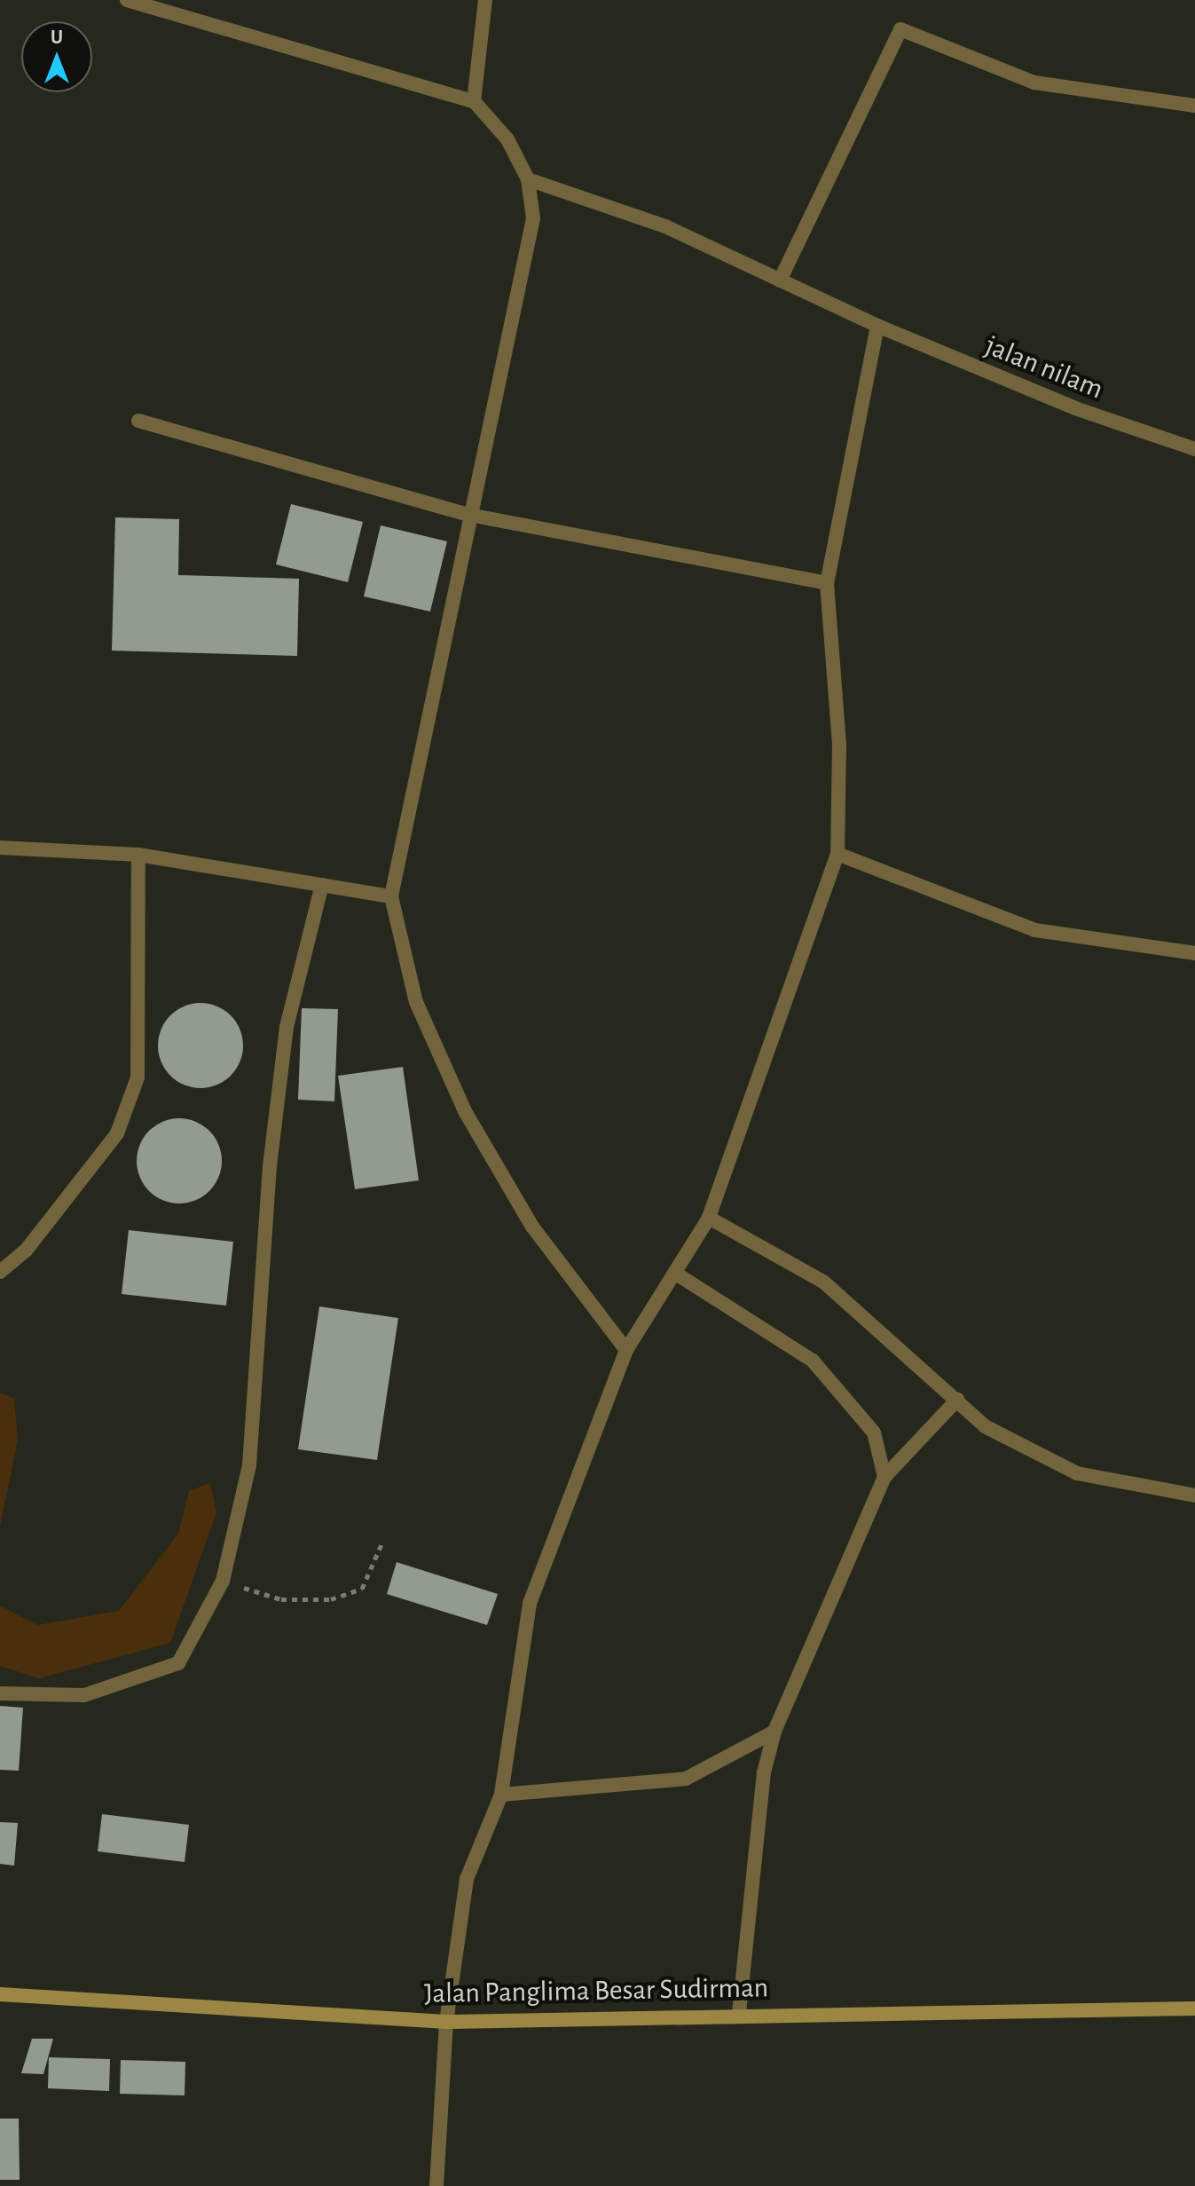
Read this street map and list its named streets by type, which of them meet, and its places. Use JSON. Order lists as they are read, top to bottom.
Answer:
{
  "streets": {
    "main road": ["Jalan Panglima Besar Sudirman"],
    "street": ["jalan nilam"]
  },
  "north": "top"
}
